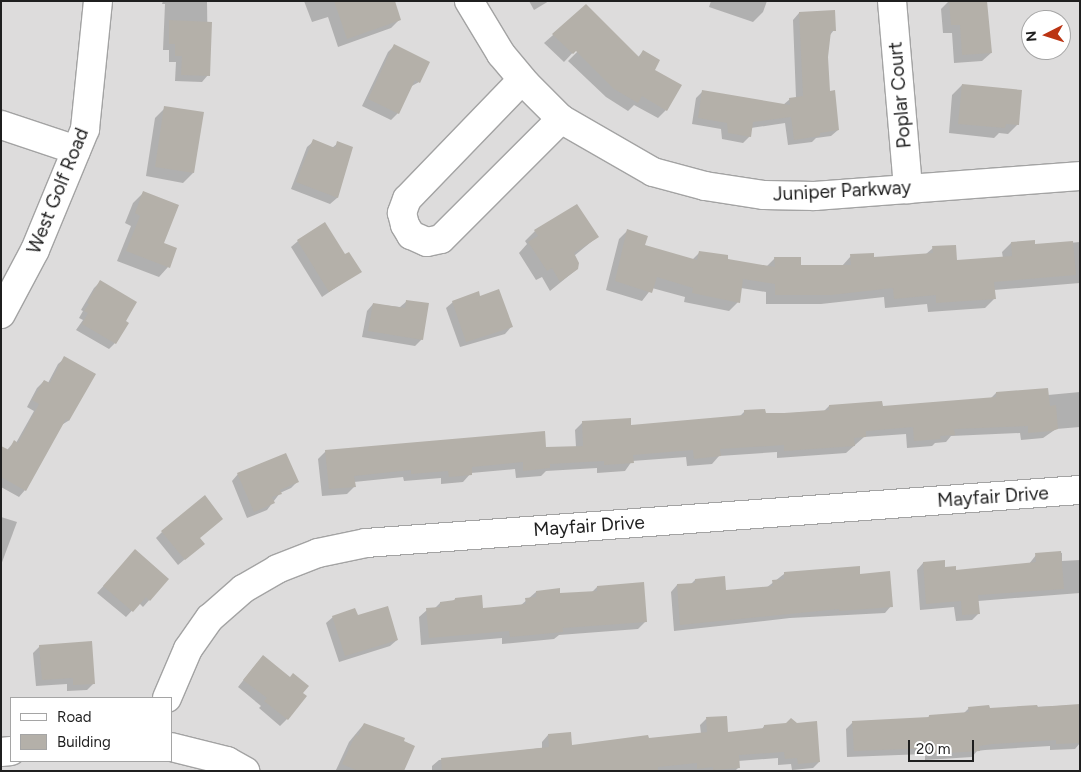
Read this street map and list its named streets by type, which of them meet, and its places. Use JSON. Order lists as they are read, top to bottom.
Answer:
{
  "streets": {
    "street": [
      "Poplar Court",
      "West Golf Road",
      "Juniper Parkway",
      "Mayfair Drive"
    ]
  },
  "crossings": [
    ["Poplar Court", "Juniper Parkway"]
  ],
  "legend": ["Road", "Building"],
  "scale_bar": "20 m",
  "north": "left"
}
